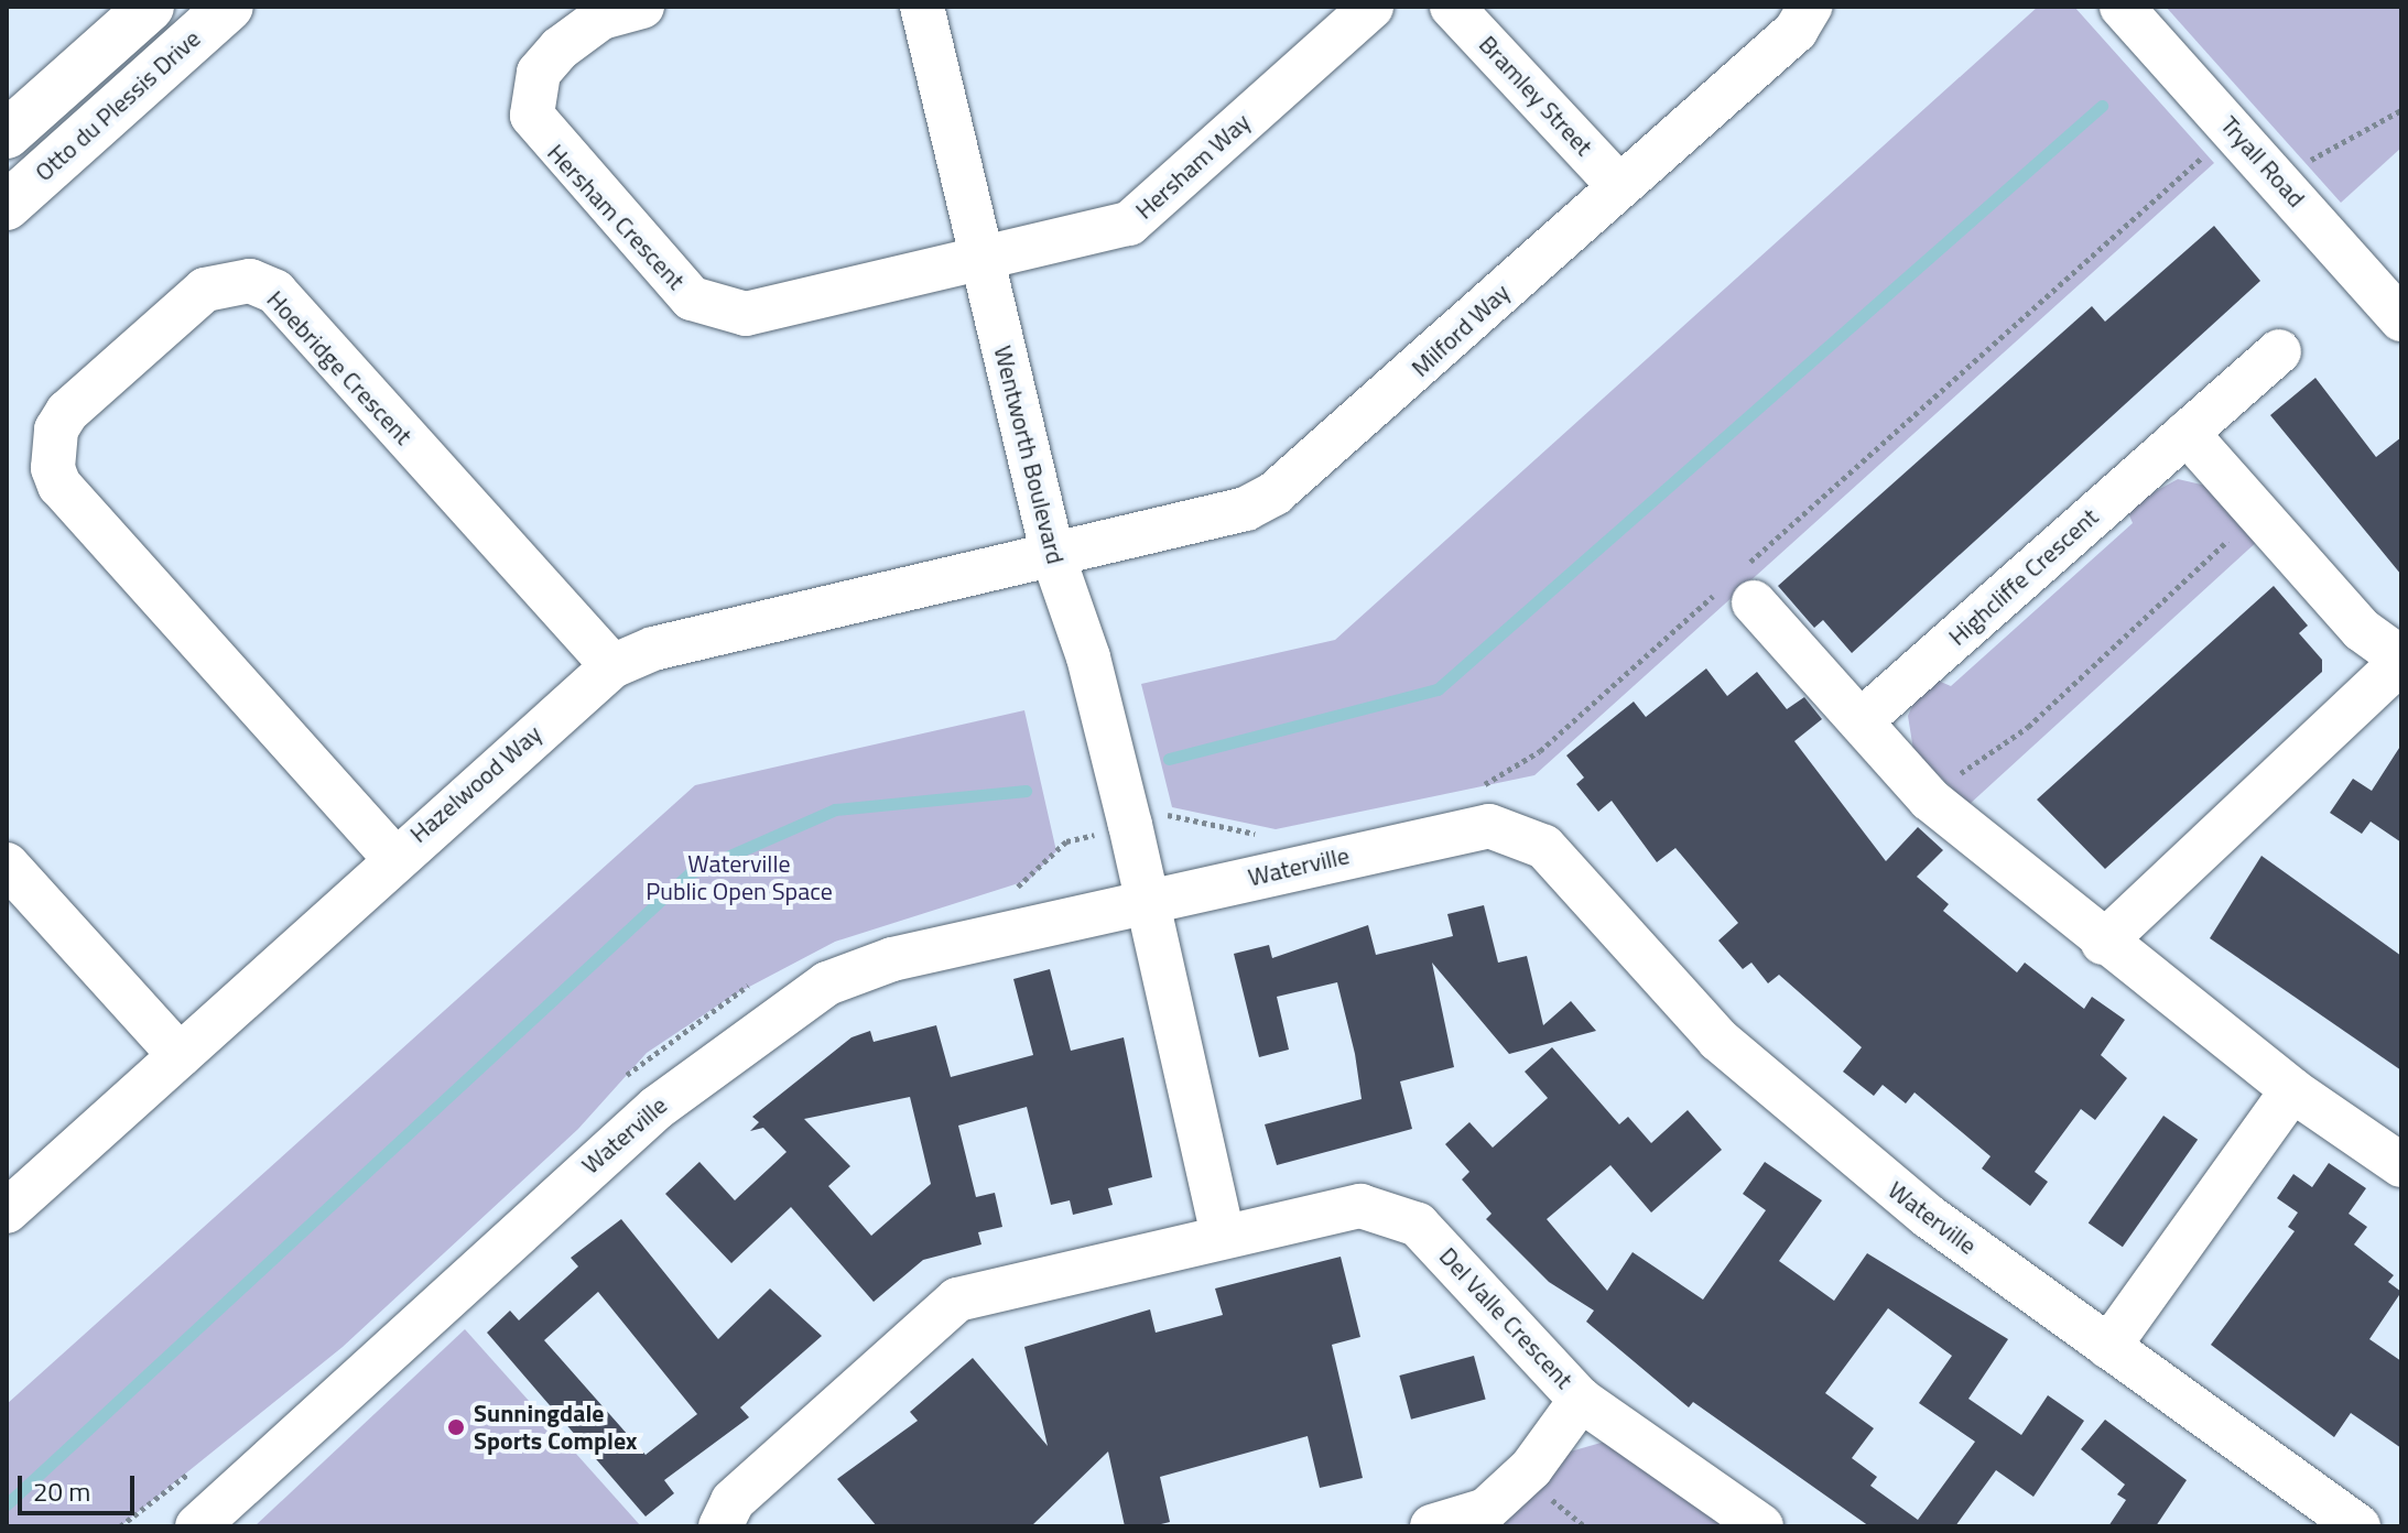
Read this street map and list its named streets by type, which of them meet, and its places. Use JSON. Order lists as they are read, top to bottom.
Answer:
{
  "streets": {
    "main road": ["Otto du Plessis Drive"],
    "street": [
      "Bramley Street",
      "Tryall Road",
      "Hersham Way",
      "Hersham Crescent",
      "Milford Way",
      "Hoebridge Crescent",
      "Wentworth Boulevard",
      "Highcliffe Crescent",
      "Hazelwood Way",
      "Waterville",
      "Del Valle Crescent"
    ]
  },
  "crossings": [
    ["Bramley Street", "Milford Way"],
    ["Hersham Way", "Hersham Crescent"],
    ["Hersham Way", "Wentworth Boulevard"],
    ["Hersham Crescent", "Wentworth Boulevard"],
    ["Milford Way", "Wentworth Boulevard"],
    ["Milford Way", "Hazelwood Way"],
    ["Hoebridge Crescent", "Hazelwood Way"],
    ["Wentworth Boulevard", "Hazelwood Way"],
    ["Wentworth Boulevard", "Waterville"]
  ],
  "parks": ["Waterville Public Open Space"],
  "places": ["Sunningdale Sports Complex"],
  "scale_bar": "20 m"
}
